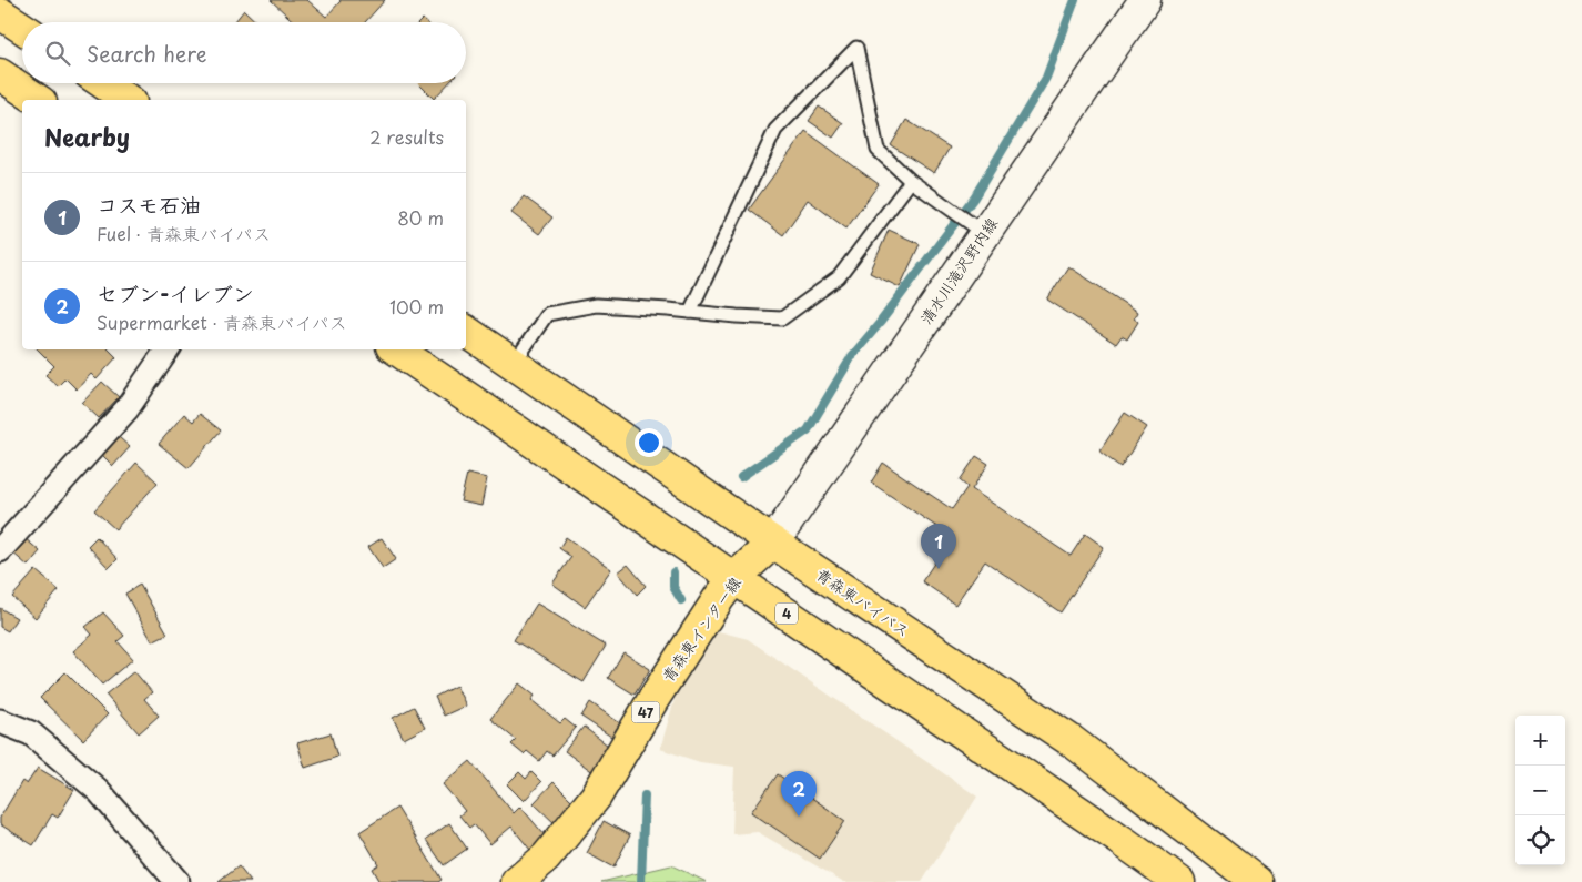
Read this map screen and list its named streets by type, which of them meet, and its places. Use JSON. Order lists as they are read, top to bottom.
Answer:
{
  "streets": {
    "main road": [
      "清水川滝沢野内線",
      "青森東バイパス",
      "4",
      "青森東インター線",
      "47"
    ]
  },
  "crossings": [
    ["清水川滝沢野内線", "青森東バイパス"],
    ["清水川滝沢野内線", "青森東インター線"],
    ["青森東バイパス", "青森東インター線"],
    ["4", "青森東インター線"]
  ],
  "page": {
    "search": "Search here",
    "heading": ["Nearby", "2 results"],
    "list": [
      {
        "mark": "1",
        "name": "コスモ石油",
        "note": "Fuel · 青森東バイパス",
        "value": "80 m"
      },
      {
        "mark": "2",
        "name": "セブン-イレブン",
        "note": "Supermarket · 青森東バイパス",
        "value": "100 m"
      }
    ],
    "pins": ["1", "2"],
    "map_buttons": ["+", "−"]
  }
}
